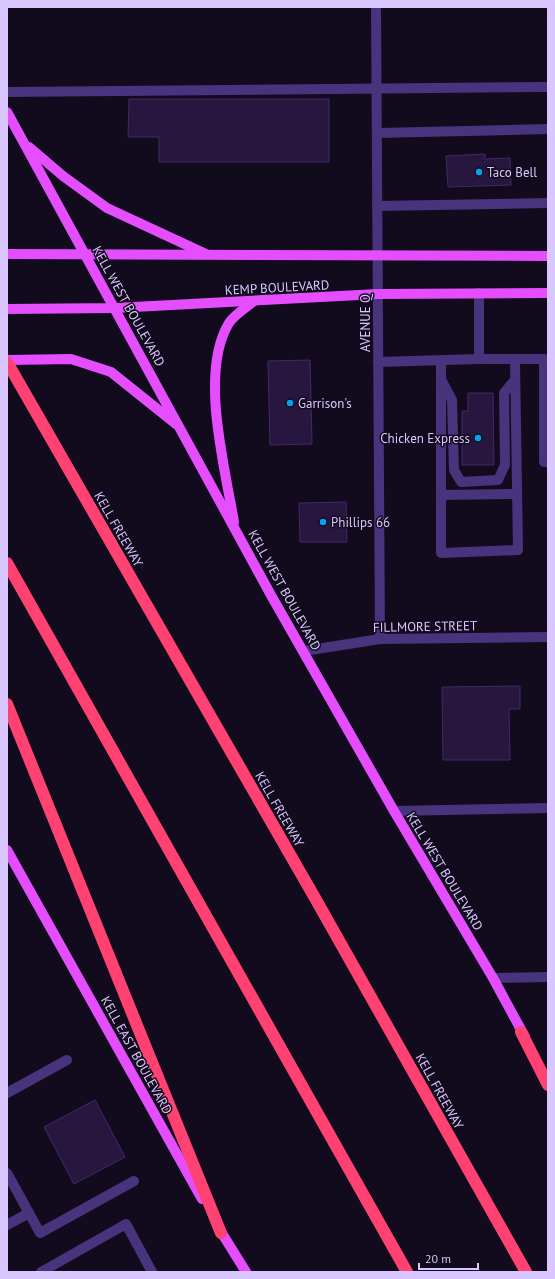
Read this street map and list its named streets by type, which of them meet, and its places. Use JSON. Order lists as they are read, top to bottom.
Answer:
{
  "streets": {
    "highway": ["KELL FREEWAY"],
    "main road": ["KEMP BOULEVARD", "KELL WEST BOULEVARD", "KELL EAST BOULEVARD"],
    "street": ["AVENUE Q", "FILLMORE STREET"]
  },
  "crossings": [
    ["KEMP BOULEVARD", "KELL WEST BOULEVARD"],
    ["KEMP BOULEVARD", "AVENUE Q"],
    ["KELL WEST BOULEVARD", "FILLMORE STREET"],
    ["AVENUE Q", "FILLMORE STREET"]
  ],
  "places": [
    "Taco Bell",
    "Garrison's",
    "Chicken Express",
    "Phillips 66"
  ],
  "scale_bar": "20 m"
}
